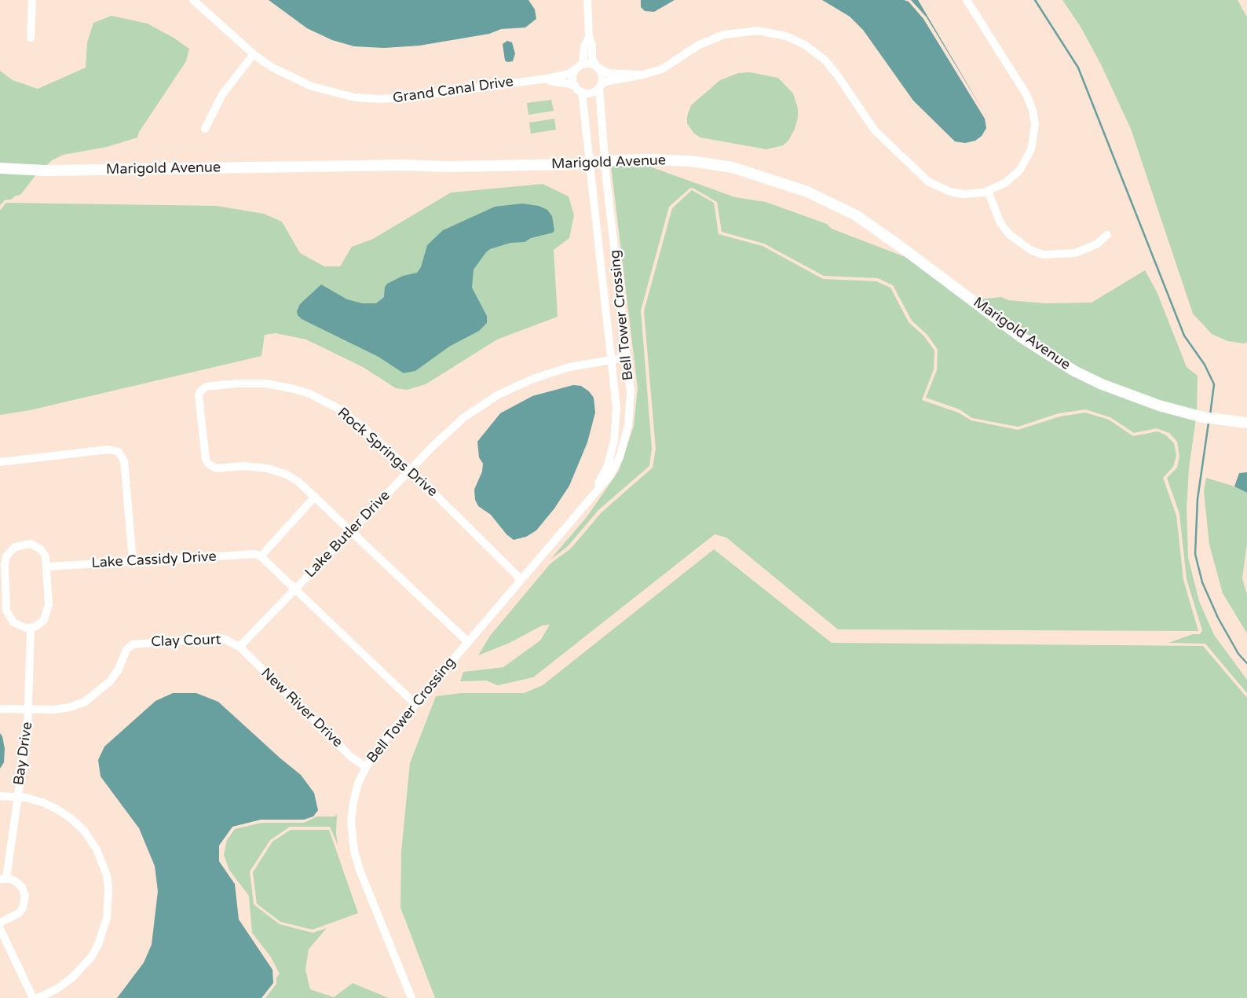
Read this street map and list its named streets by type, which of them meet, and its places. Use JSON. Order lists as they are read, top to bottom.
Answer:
{
  "streets": {
    "main road": ["Marigold Avenue"],
    "street": [
      "Grand Canal Drive",
      "Bell Tower Crossing",
      "Rock Springs Drive",
      "Lake Butler Drive",
      "Lake Cassidy Drive",
      "Clay Court",
      "New River Drive",
      "Bay Drive"
    ]
  },
  "crossings": [
    ["Grand Canal Drive", "Bell Tower Crossing"],
    ["Marigold Avenue", "Bell Tower Crossing"],
    ["Bell Tower Crossing", "Rock Springs Drive"],
    ["Bell Tower Crossing", "Lake Butler Drive"],
    ["Bell Tower Crossing", "New River Drive"],
    ["Rock Springs Drive", "Lake Butler Drive"],
    ["Lake Butler Drive", "Clay Court"],
    ["Clay Court", "New River Drive"],
    ["Clay Court", "Bay Drive"]
  ]
}
